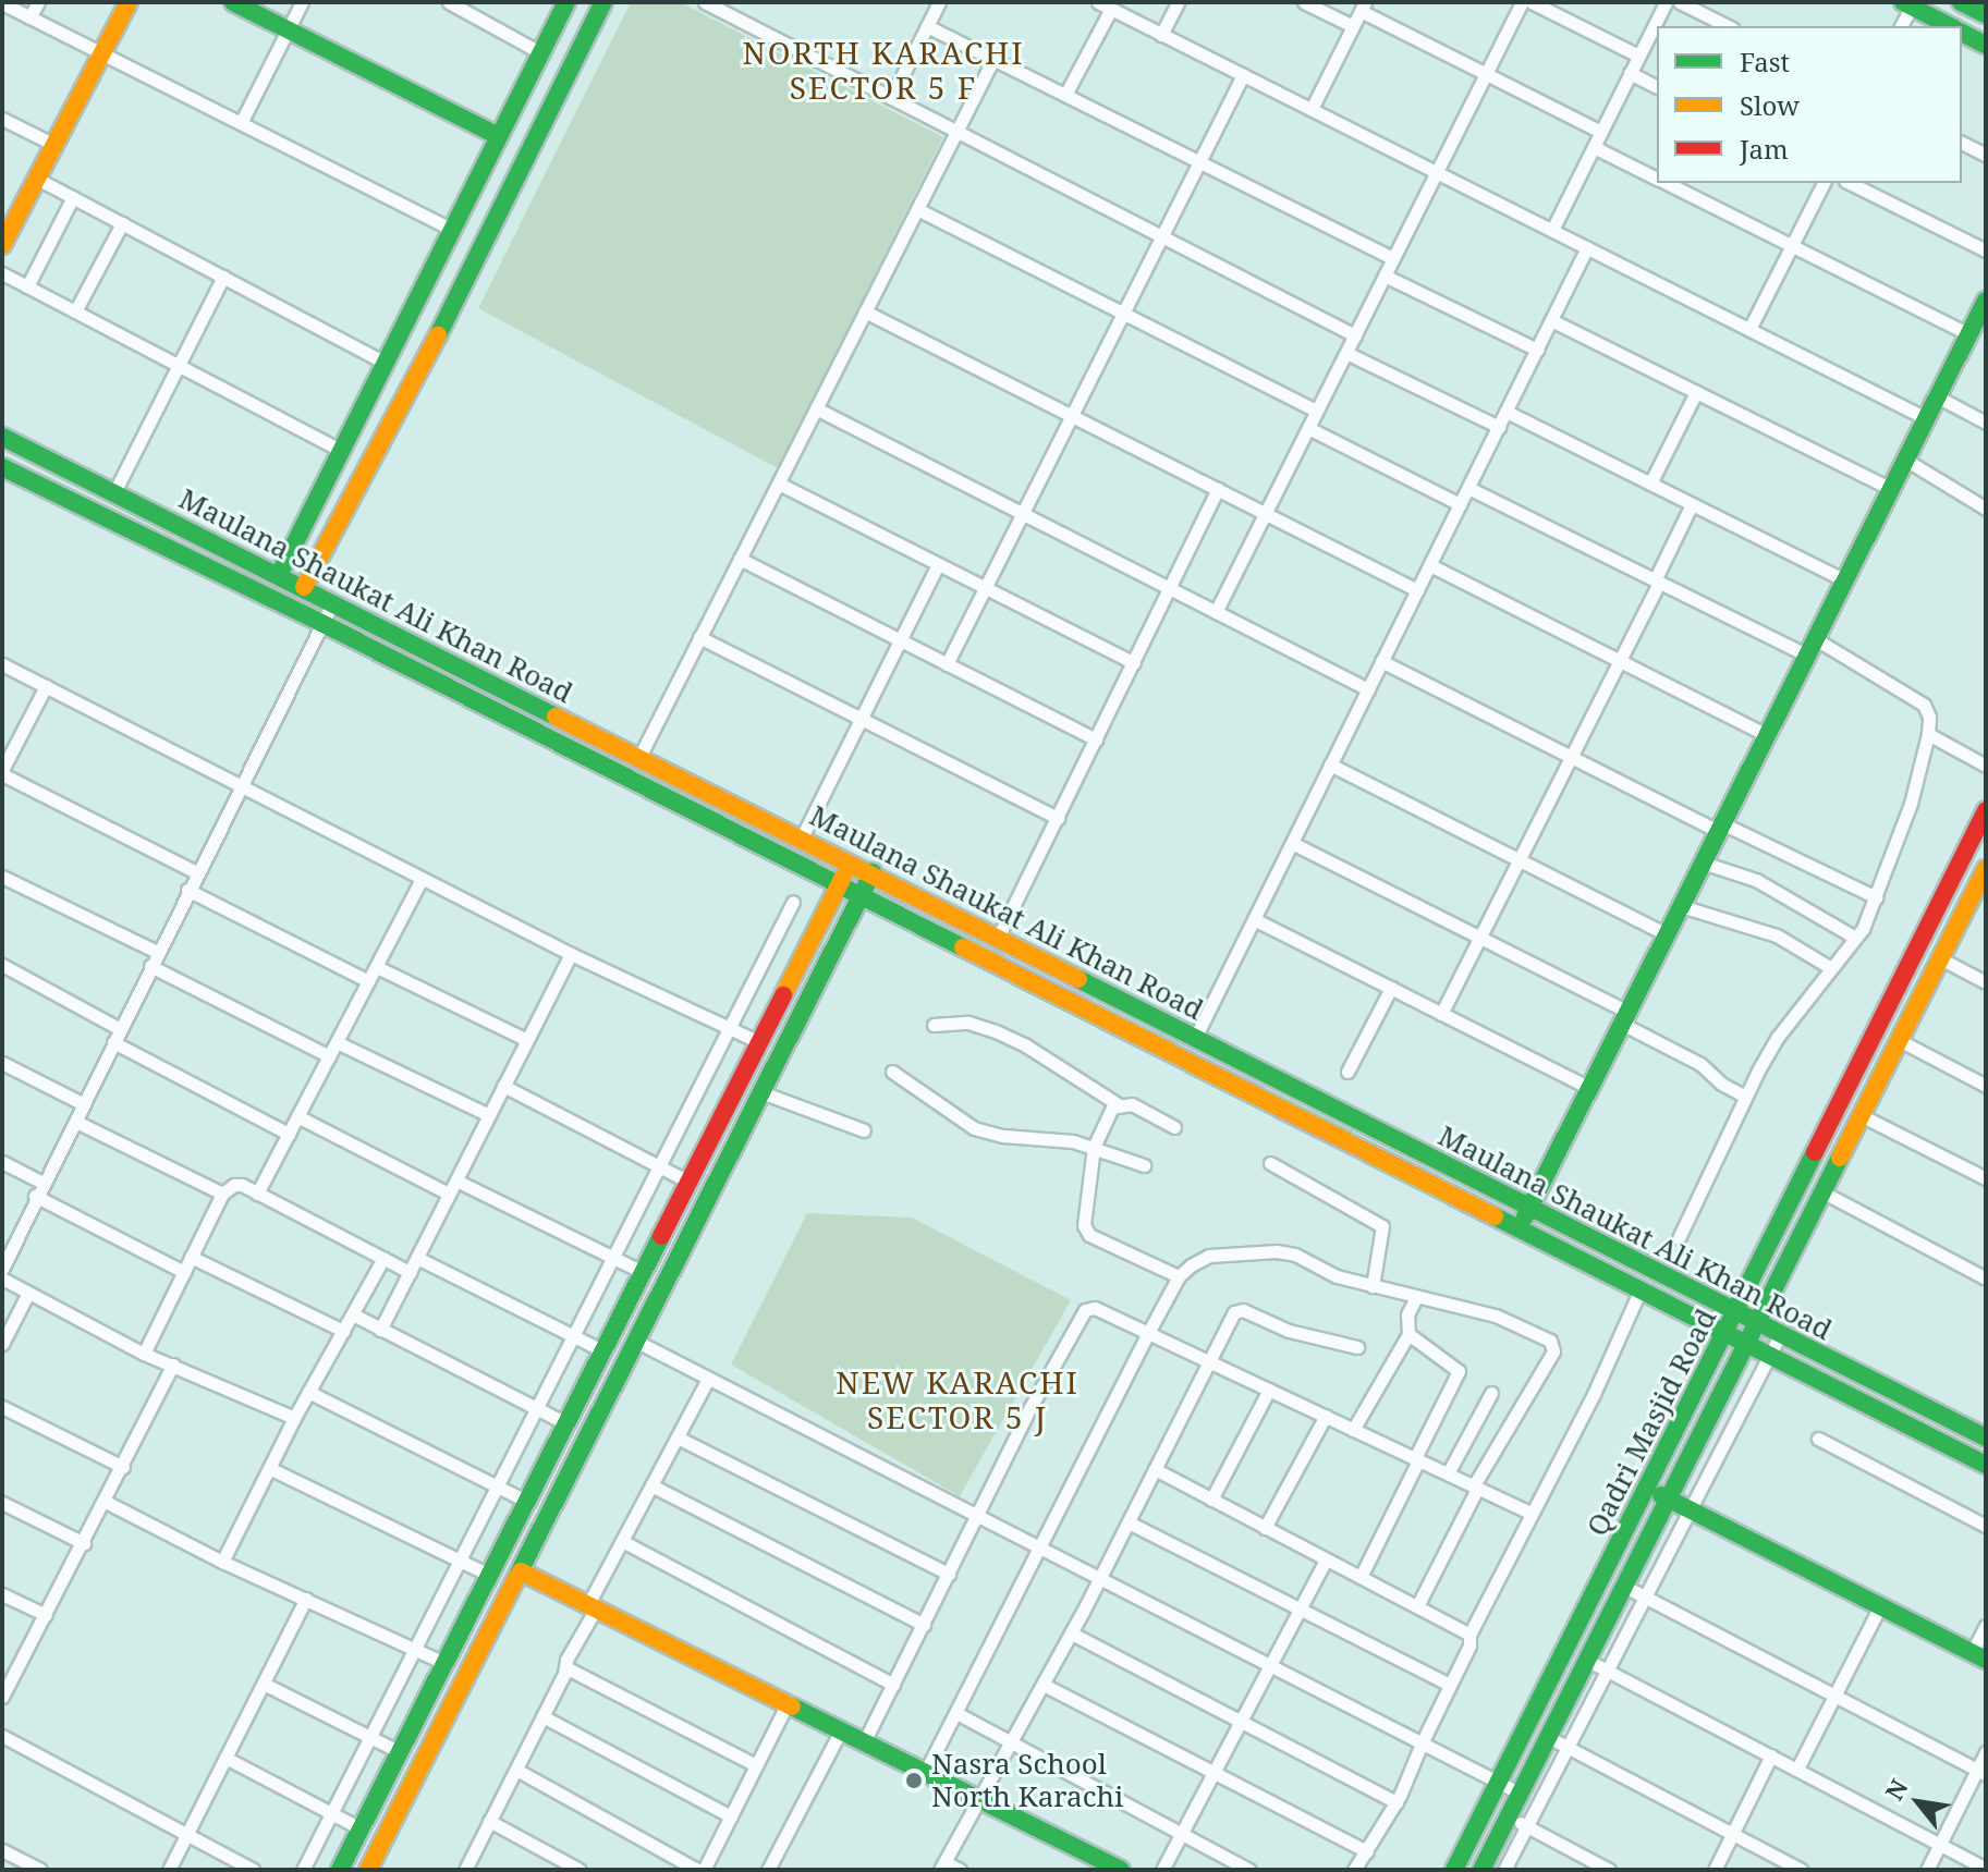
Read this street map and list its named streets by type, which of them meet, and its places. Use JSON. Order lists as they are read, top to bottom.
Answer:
{
  "streets": {
    "main road": ["Maulana Shaukat Ali Khan Road", "Qadri Masjid Road"]
  },
  "crossings": [
    ["Maulana Shaukat Ali Khan Road", "Qadri Masjid Road"]
  ],
  "districts": ["NORTH KARACHI SECTOR 5 F", "NEW KARACHI SECTOR 5 J"],
  "places": ["Nasra School North Karachi"],
  "legend": ["Fast", "Slow", "Jam"],
  "north": "top left"
}
